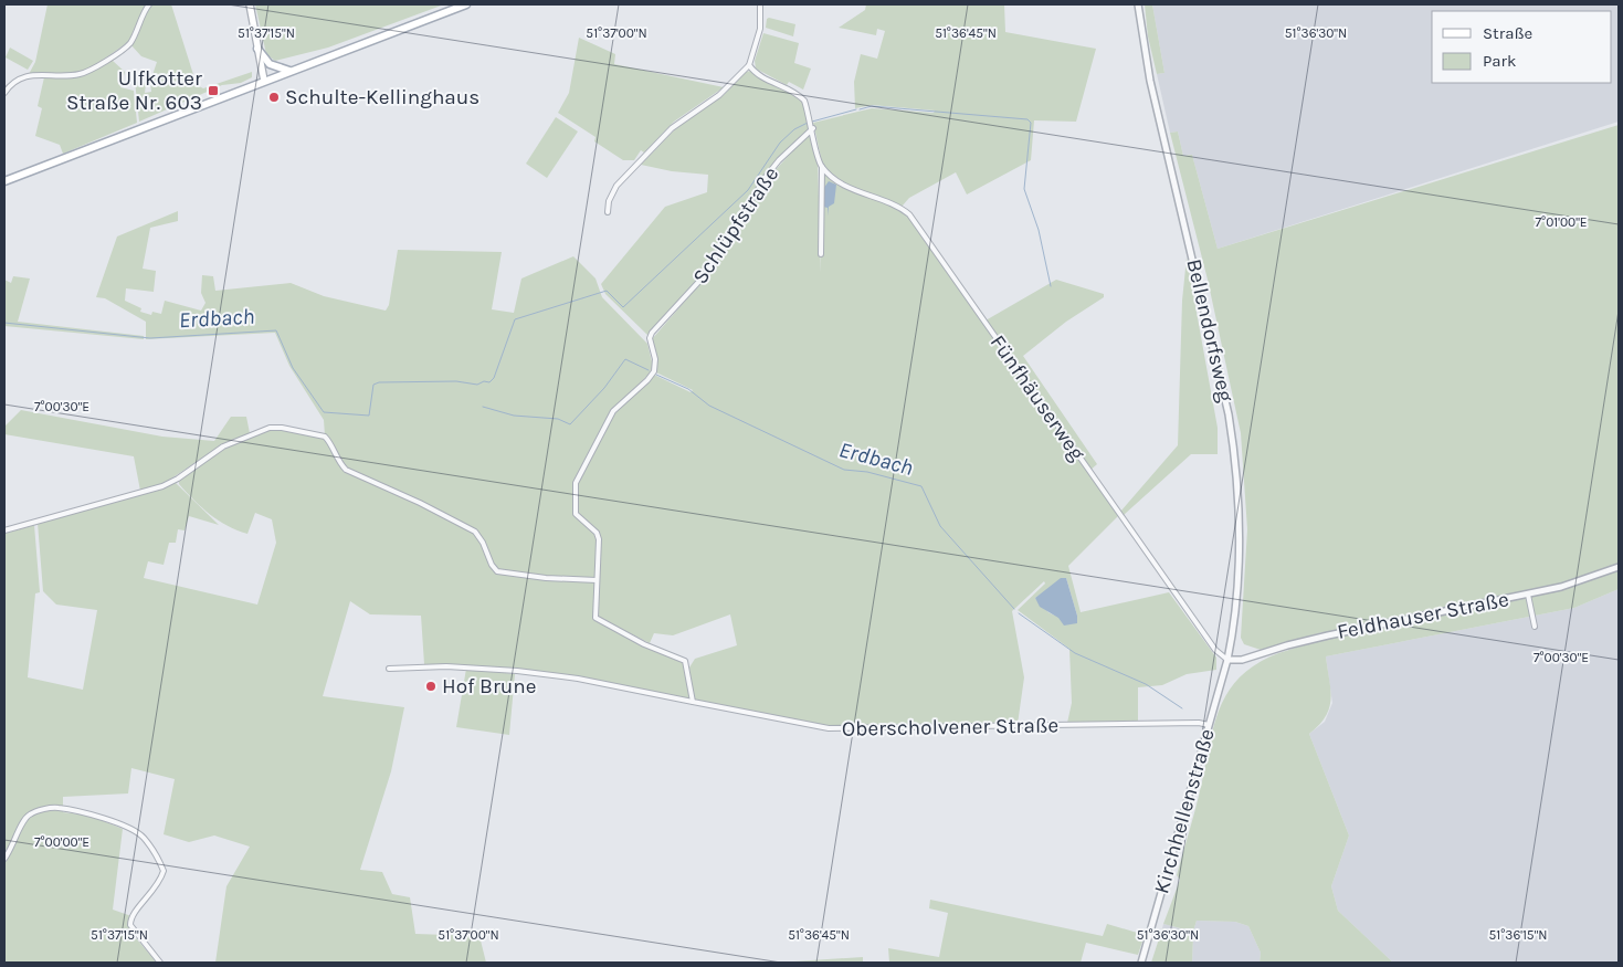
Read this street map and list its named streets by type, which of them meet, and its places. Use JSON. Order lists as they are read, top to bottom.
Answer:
{
  "streets": {
    "street": [
      "Schlüpfstraße",
      "Bellendorfsweg",
      "Fünfhäuserweg",
      "Feldhauser Straße",
      "Oberscholvener Straße",
      "Kirchhellenstraße"
    ]
  },
  "crossings": [
    ["Bellendorfsweg", "Fünfhäuserweg"],
    ["Bellendorfsweg", "Feldhauser Straße"],
    ["Bellendorfsweg", "Kirchhellenstraße"],
    ["Fünfhäuserweg", "Feldhauser Straße"],
    ["Fünfhäuserweg", "Kirchhellenstraße"],
    ["Feldhauser Straße", "Kirchhellenstraße"],
    ["Oberscholvener Straße", "Kirchhellenstraße"]
  ],
  "water": ["Erdbach"],
  "places": {
    "transit": ["Ulfkotter Straße Nr. 603"],
    "other": ["Schulte-Kellinghaus", "Hof Brune"]
  },
  "legend": ["Straße", "Park"],
  "coordinates": [
    "51°37'15\"N",
    "51°37'00\"N",
    "51°36'45\"N",
    "51°36'30\"N",
    "7°01'00\"E",
    "7°00'30\"E",
    "7°00'00\"E",
    "51°36'15\"N"
  ]
}
